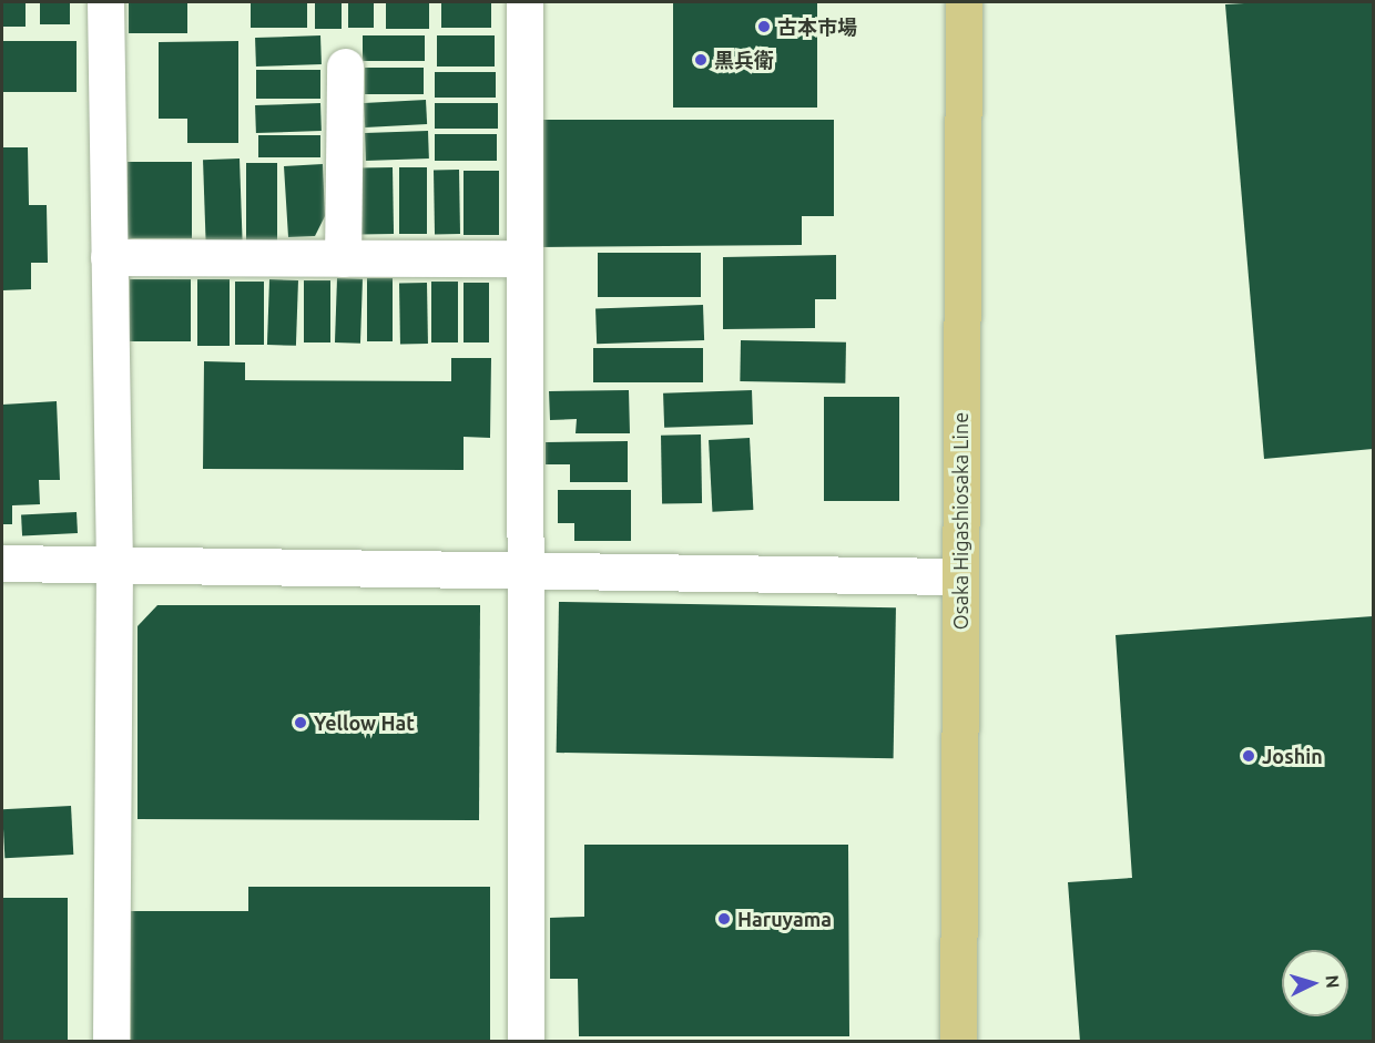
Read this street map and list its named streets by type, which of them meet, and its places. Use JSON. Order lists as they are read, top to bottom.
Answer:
{
  "streets": {
    "main road": ["Osaka Higashiosaka Line"]
  },
  "places": [
    "古本市場",
    "黒兵衛",
    "Yellow Hat",
    "Joshin",
    "Haruyama"
  ],
  "north": "right"
}
